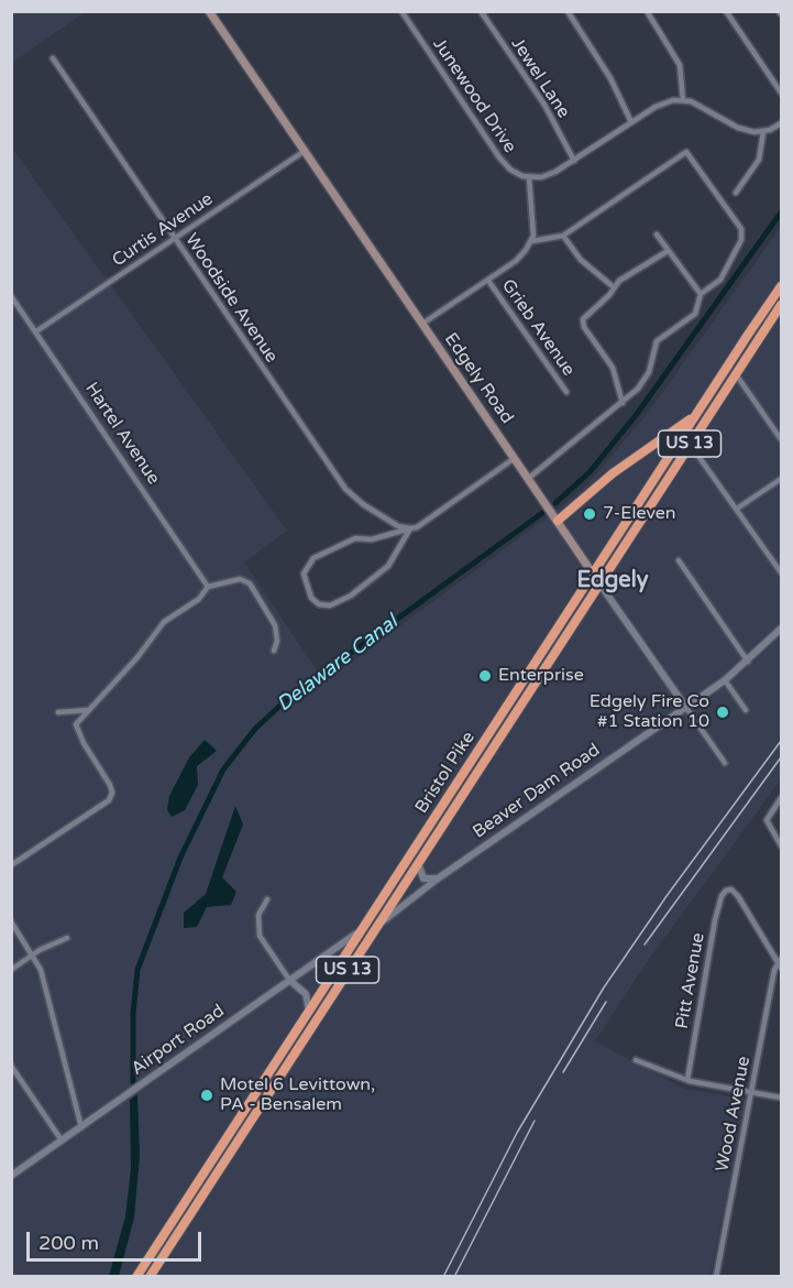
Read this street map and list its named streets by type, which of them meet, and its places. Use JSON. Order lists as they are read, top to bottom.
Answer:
{
  "streets": {
    "highway": ["US 13", "Bristol Pike"],
    "main road": ["Edgely Road"],
    "street": [
      "Jewel Lane",
      "Junewood Drive",
      "Curtis Avenue",
      "Woodside Avenue",
      "Grieb Avenue",
      "Hartel Avenue",
      "Beaver Dam Road",
      "Pitt Avenue",
      "Airport Road",
      "Wood Avenue"
    ]
  },
  "crossings": [
    ["Curtis Avenue", "Woodside Avenue"],
    ["Curtis Avenue", "Edgely Road"],
    ["Curtis Avenue", "Hartel Avenue"],
    ["Edgely Road", "Bristol Pike"],
    ["Edgely Road", "Beaver Dam Road"],
    ["Bristol Pike", "Beaver Dam Road"],
    ["Bristol Pike", "Airport Road"],
    ["Pitt Avenue", "Wood Avenue"]
  ],
  "districts": ["Edgely"],
  "water": ["Delaware Canal"],
  "places": [
    "7-Eleven",
    "Enterprise",
    "Edgely Fire Co #1 Station 10",
    "Motel 6 Levittown, PA - Bensalem"
  ],
  "scale_bar": "200 m"
}
